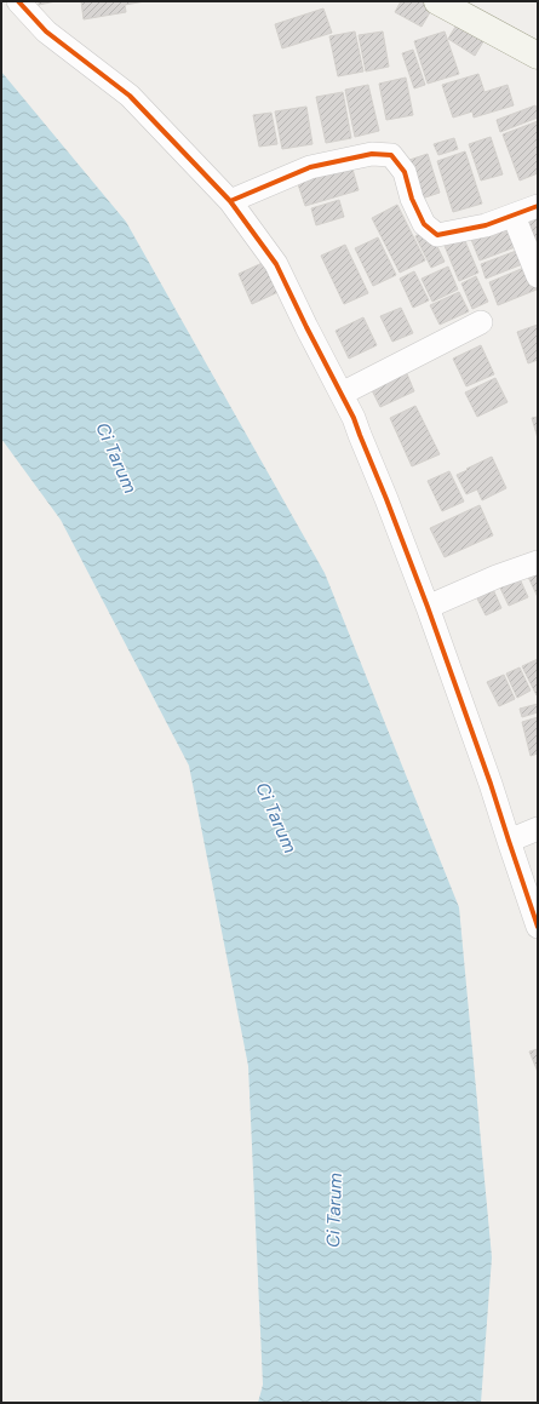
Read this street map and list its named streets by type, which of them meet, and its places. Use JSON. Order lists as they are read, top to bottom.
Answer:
{
  "water": ["Ci Tarum"]
}
